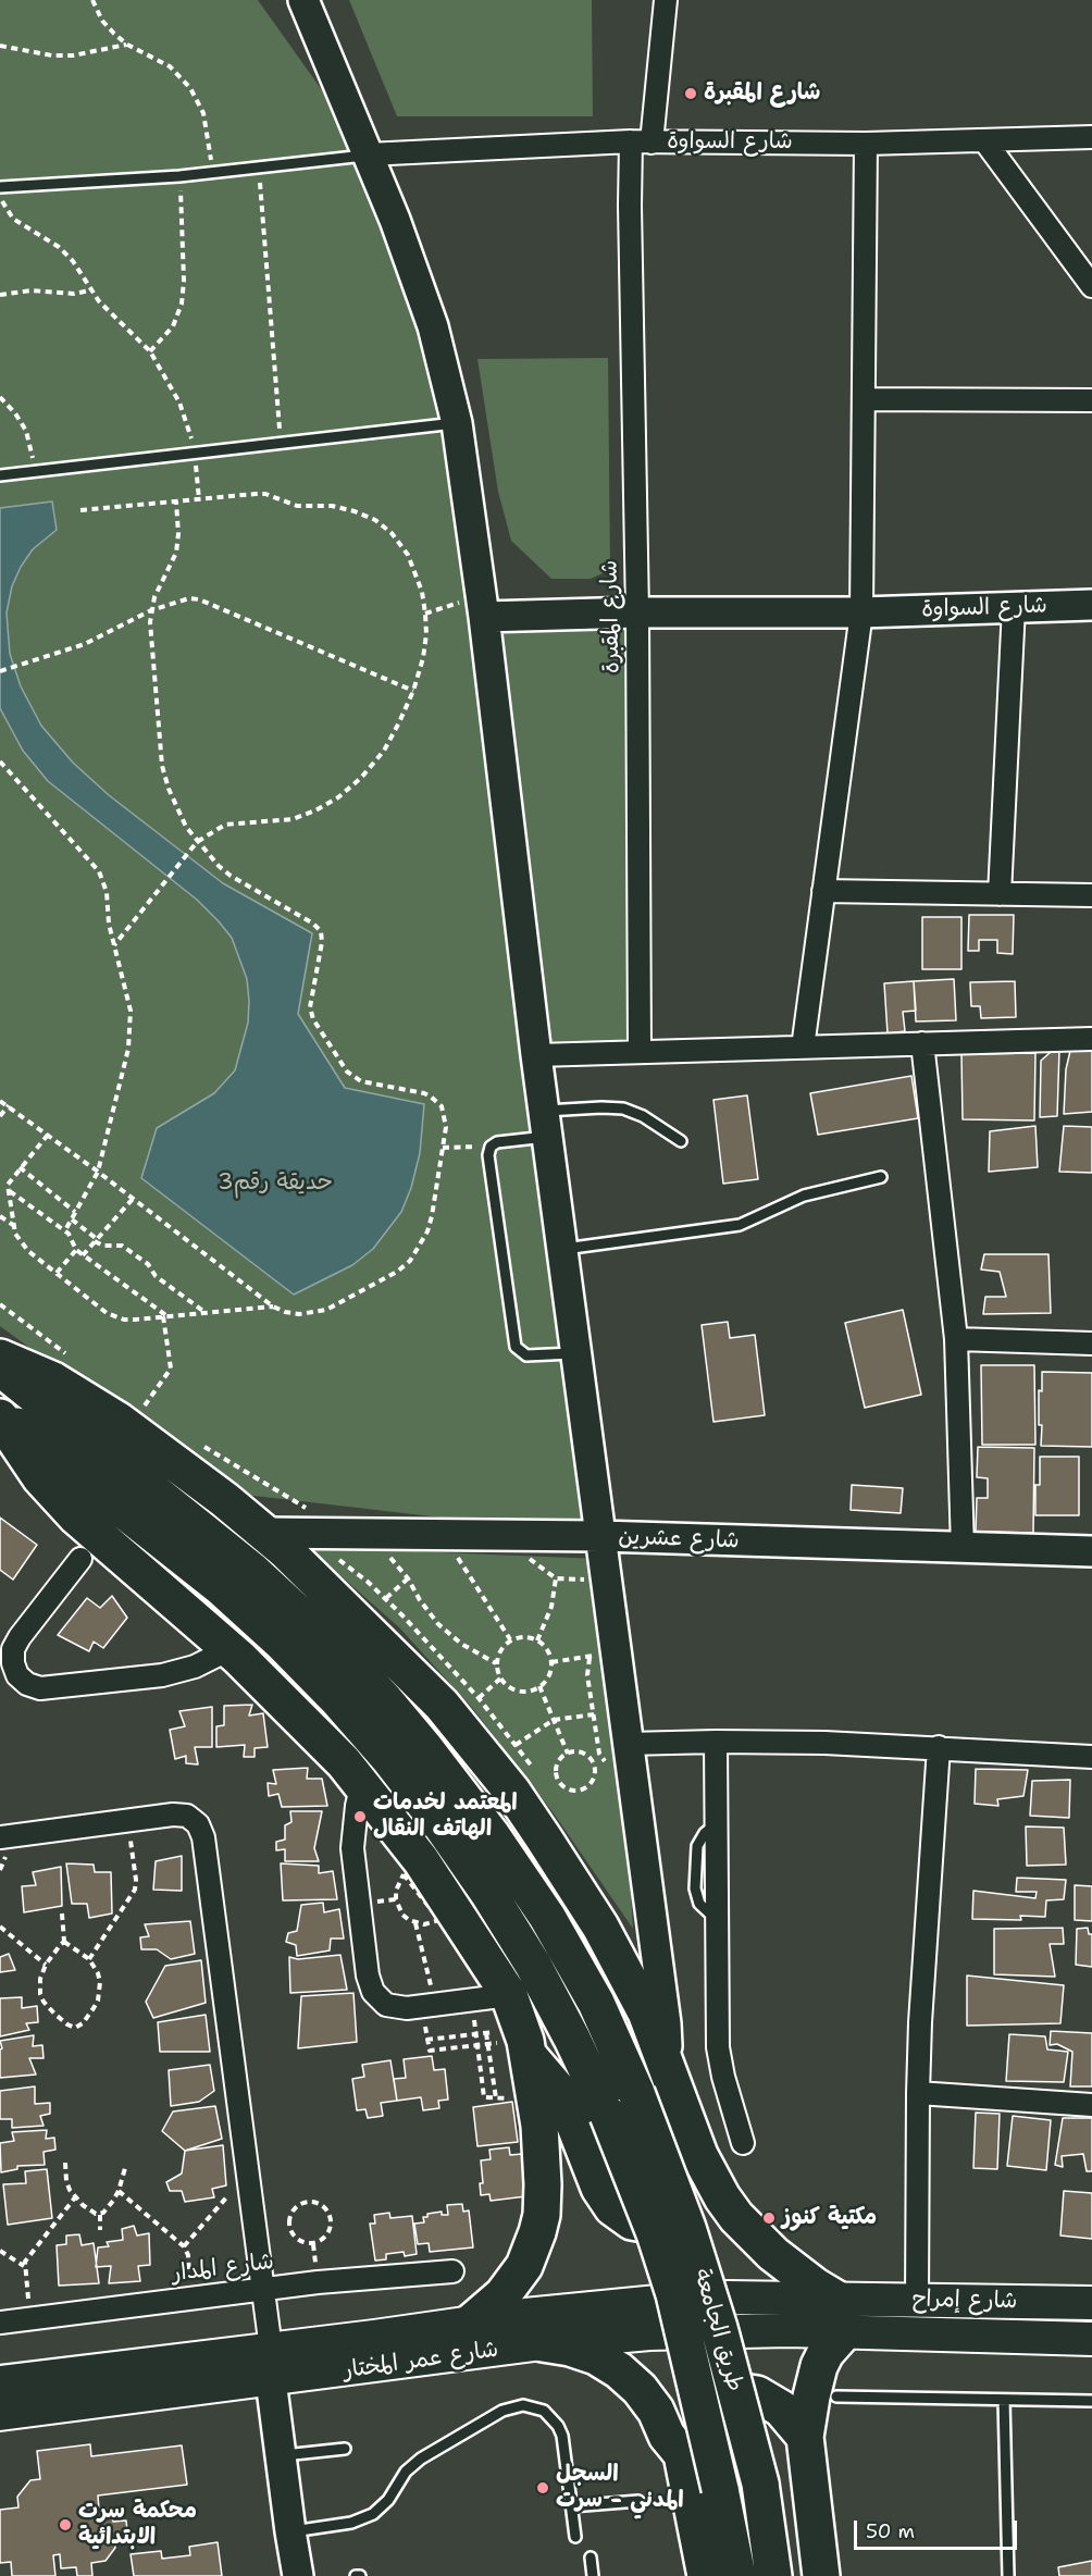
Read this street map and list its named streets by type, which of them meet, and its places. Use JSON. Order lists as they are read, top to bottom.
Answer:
{
  "streets": {
    "highway": ["طريق الجامعة"],
    "main road": ["شارع إمراح", "شارع عمر المختار"],
    "street": [
      "شارع السواوة",
      "شارع المقبرة",
      "شارع عشرين",
      "شارع المدار"
    ]
  },
  "crossings": [
    ["شارع السواوة", "شارع المقبرة"],
    ["شارع إمراح", "شارع عمر المختار"]
  ],
  "parks": ["حديقة رقم3"],
  "places": [
    "شارع المقبرة",
    "المعتمد لخدمات الهاتف النقال",
    "مكتية كنوز",
    "السجل المدني - سرت",
    "محكمة سرت الابتدائية"
  ],
  "scale_bar": "50 m"
}
